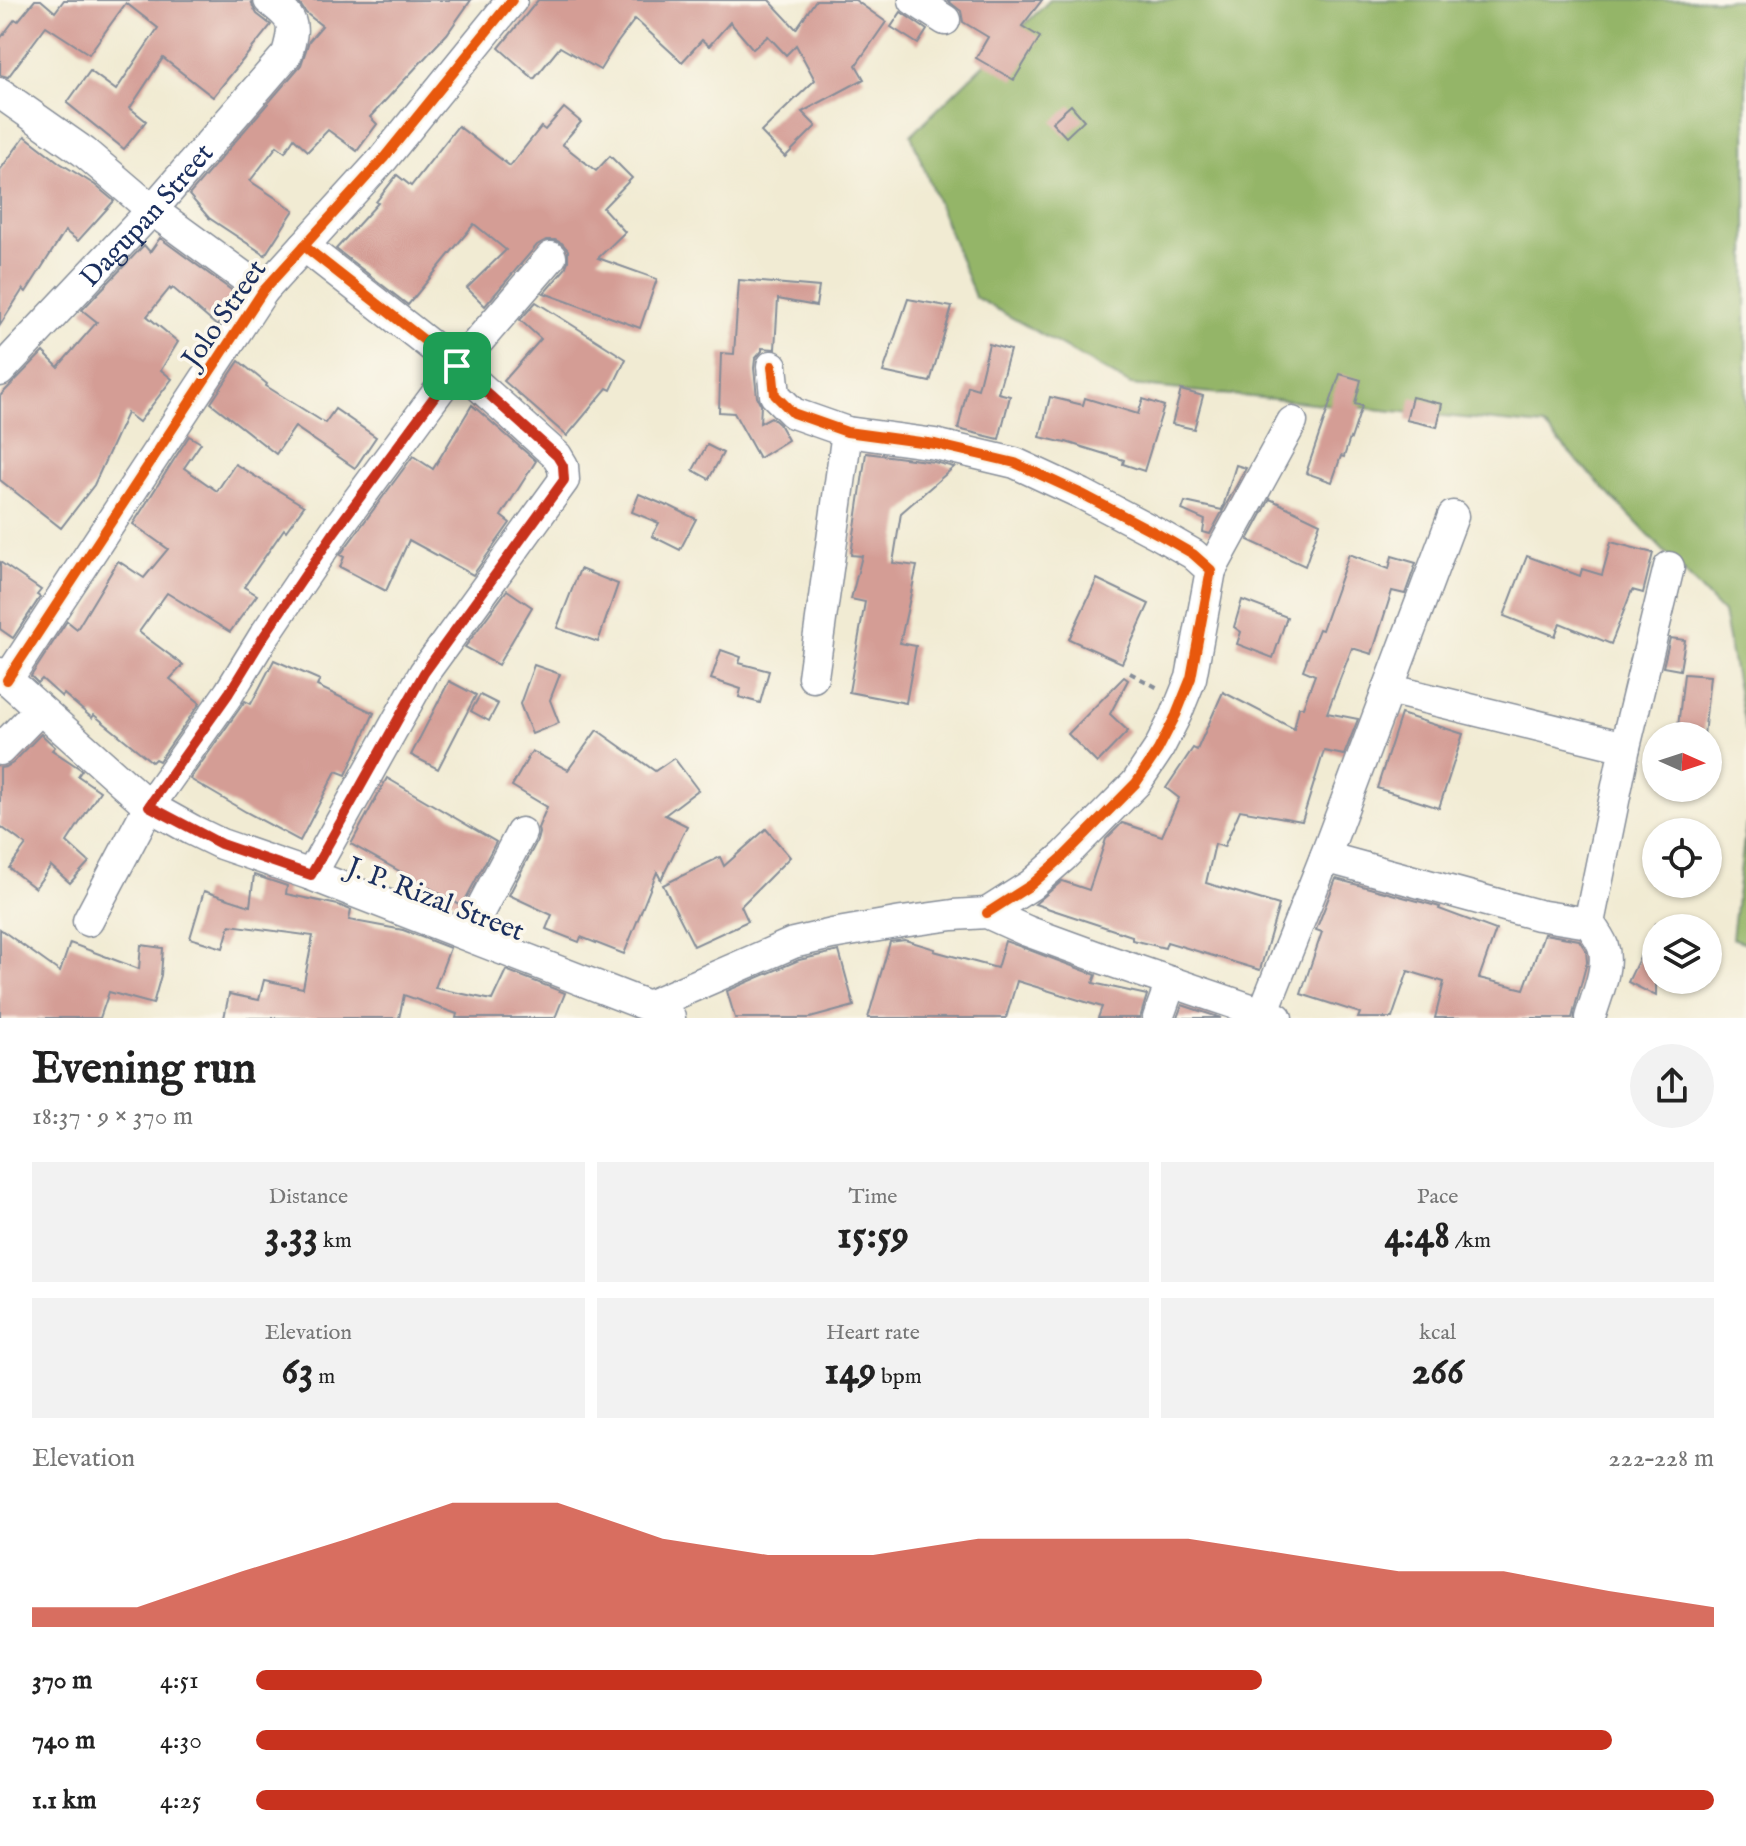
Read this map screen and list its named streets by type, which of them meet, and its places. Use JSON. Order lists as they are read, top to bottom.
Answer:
{
  "streets": {
    "street": ["Dagupan Street", "Jolo Street", "J. P. Rizal Street"]
  },
  "crossings": [
    ["Jolo Street", "J. P. Rizal Street"]
  ],
  "north": "right",
  "page": {
    "heading": ["Evening run", "18:37 · 9 × 370 m"],
    "stats": [
      ["Distance", "3.33 km"],
      ["Time", "15:59"],
      ["Pace", "4:48 /km"],
      ["Elevation", "63 m"],
      ["Heart rate", "149 bpm"],
      ["kcal", "266"]
    ],
    "chart": ["Elevation", "222–228 m"],
    "list": [
      {
        "name": "370 m",
        "note": "4:51"
      },
      {
        "name": "740 m",
        "note": "4:30"
      },
      {
        "name": "1.1 km",
        "note": "4:25"
      }
    ]
  }
}
